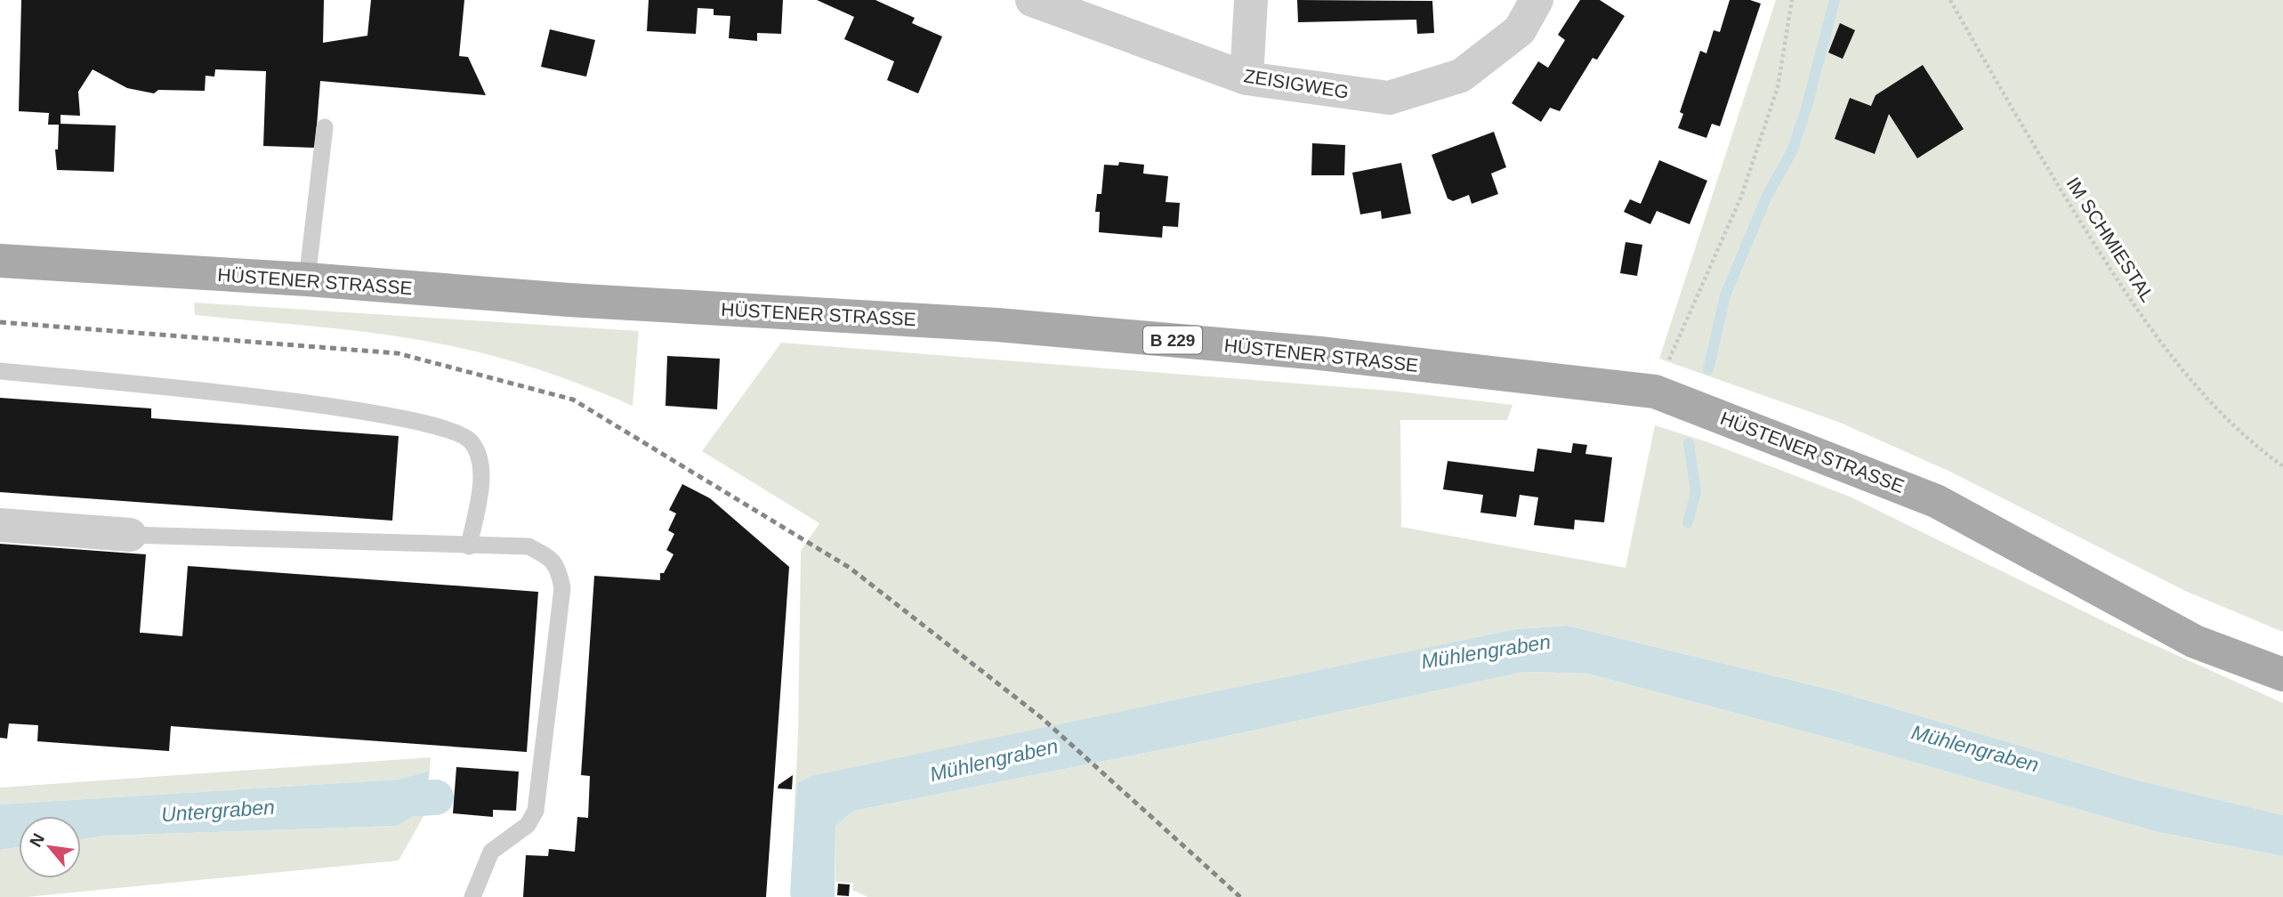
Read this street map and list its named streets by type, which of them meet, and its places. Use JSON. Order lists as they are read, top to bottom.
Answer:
{
  "streets": {
    "main road": ["HÜSTENER STRASSE", "B 229"],
    "street": ["ZEISIGWEG"],
    "path": ["IM SCHMIESTAL"]
  },
  "water": ["Mühlengraben", "Untergraben"],
  "north": "top left"
}
